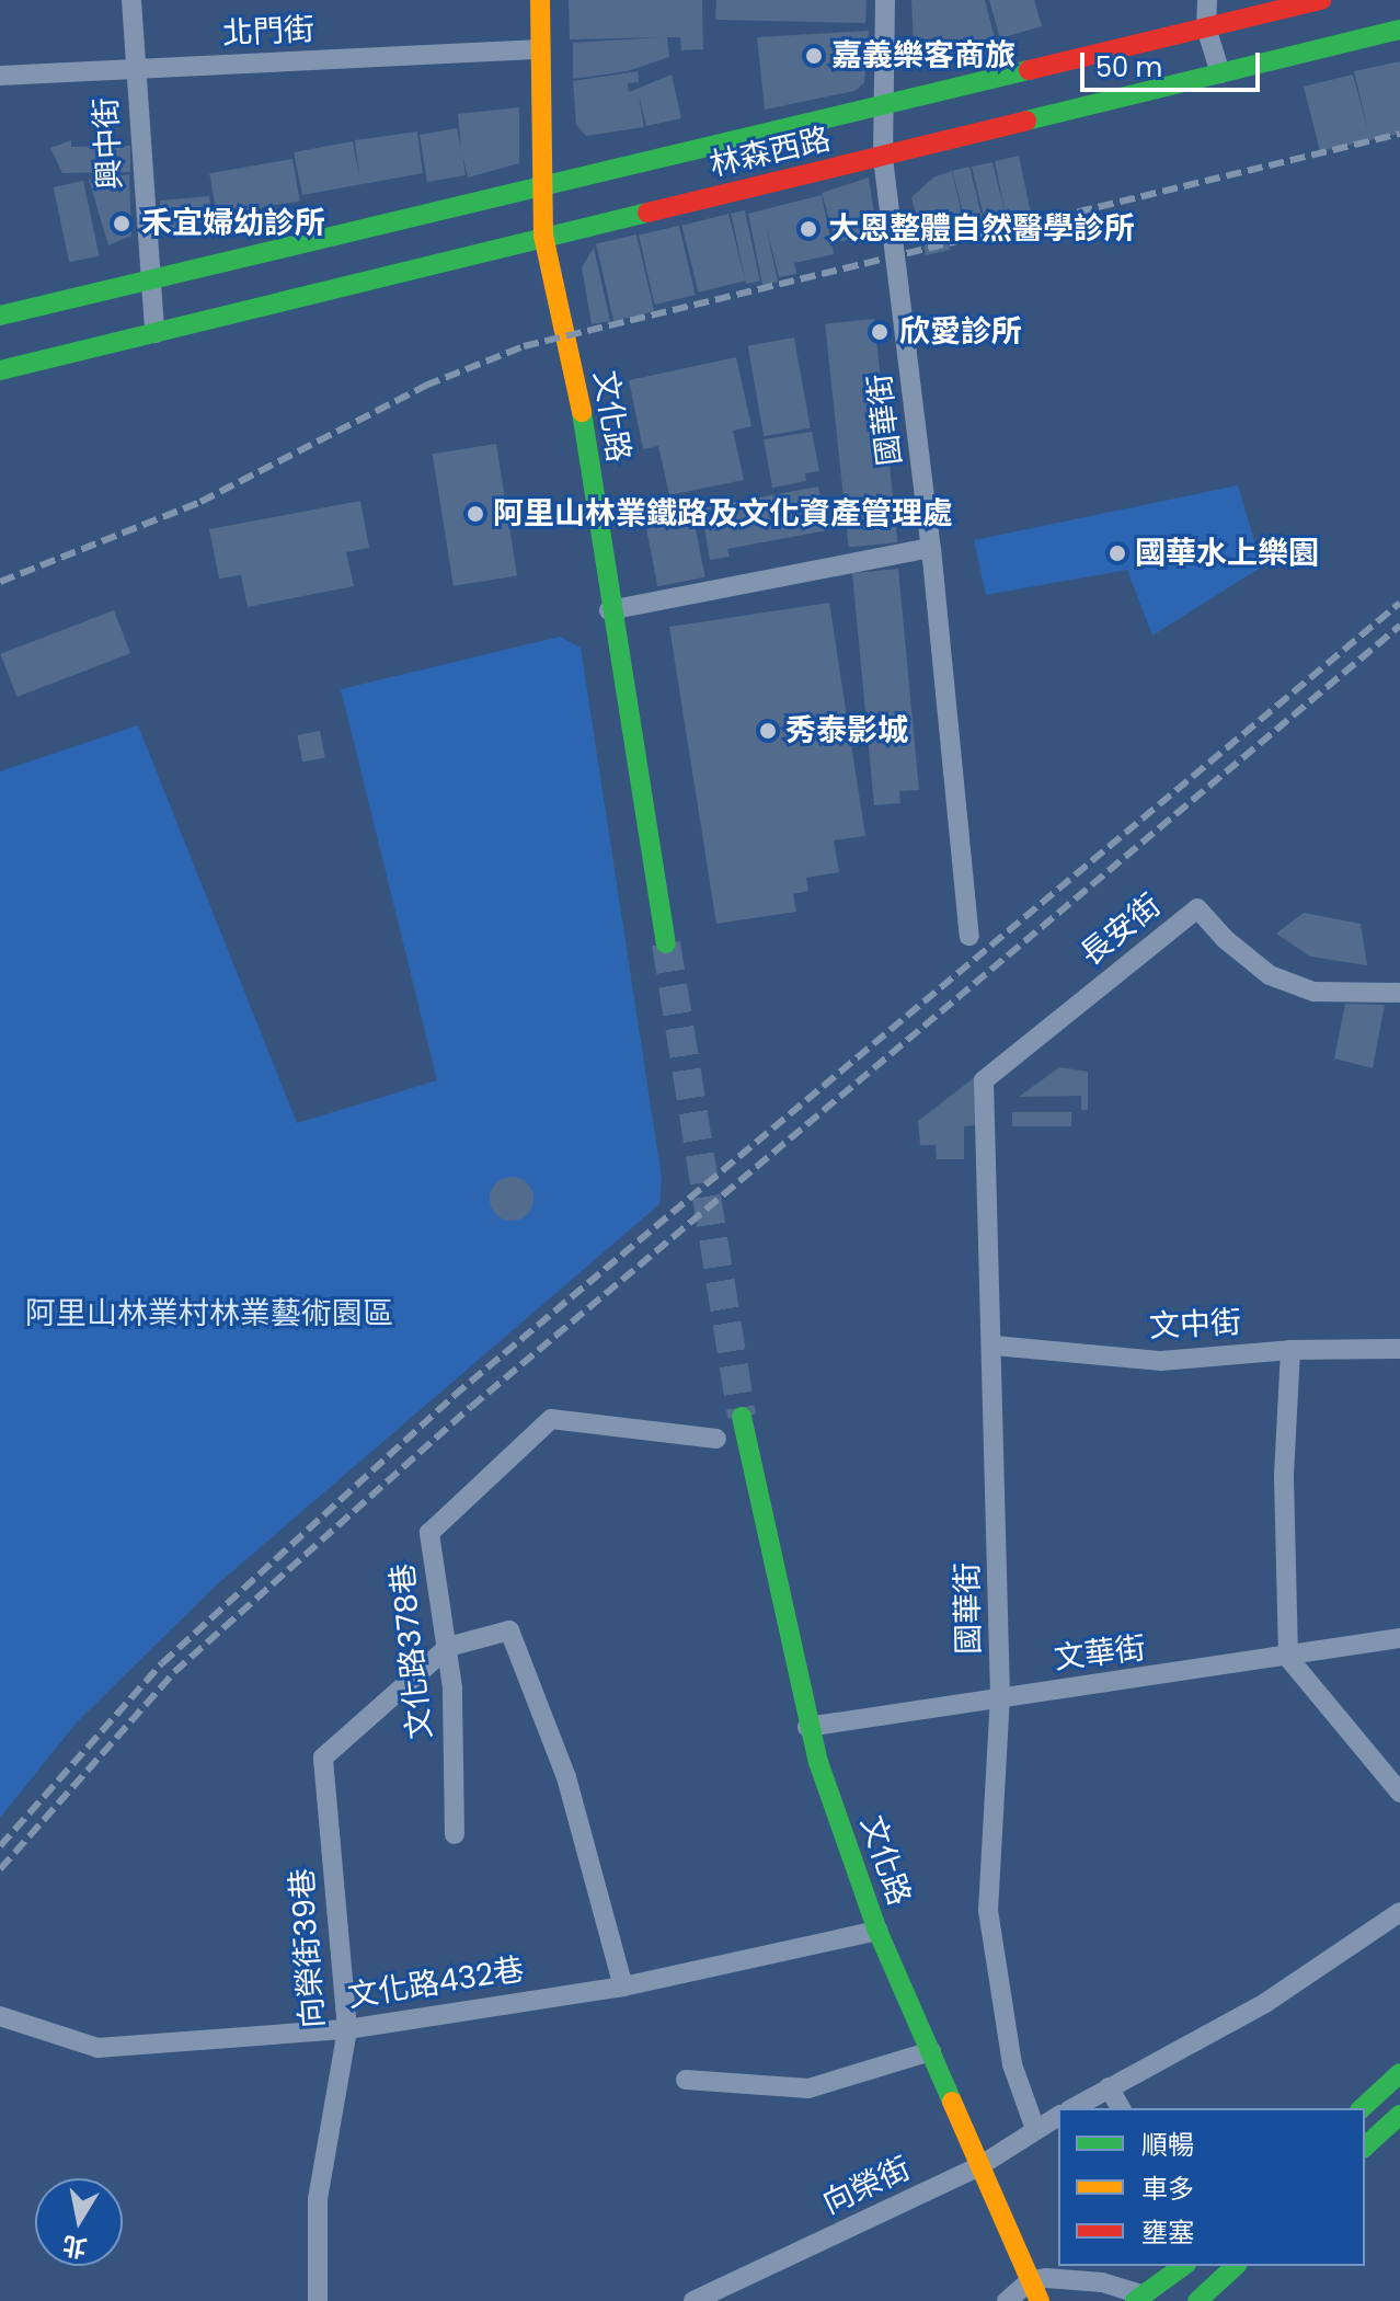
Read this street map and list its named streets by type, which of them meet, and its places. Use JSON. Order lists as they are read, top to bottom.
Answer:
{
  "streets": {
    "main road": ["林森西路", "文化路"],
    "street": [
      "北門街",
      "興中街",
      "國華街",
      "長安街",
      "文中街",
      "文化路378巷",
      "文華街",
      "向榮街39巷",
      "文化路432巷",
      "向榮街"
    ]
  },
  "crossings": [
    ["北門街", "興中街"],
    ["北門街", "文化路"],
    ["興中街", "林森西路"],
    ["林森西路", "文化路"],
    ["林森西路", "國華街"],
    ["文化路", "文華街"],
    ["文化路", "文化路432巷"],
    ["文化路", "向榮街"],
    ["國華街", "長安街"],
    ["國華街", "文中街"],
    ["國華街", "文華街"],
    ["國華街", "向榮街"],
    ["文化路378巷", "向榮街39巷"],
    ["向榮街39巷", "文化路432巷"]
  ],
  "parks": ["阿里山林業村林業藝術園區"],
  "places": [
    "嘉義樂客商旅",
    "禾宜婦幼診所",
    "大恩整體自然醫學診所",
    "欣愛診所",
    "阿里山林業鐵路及文化資產管理處",
    "國華水上樂園",
    "秀泰影城"
  ],
  "legend": ["順暢", "車多", "壅塞"],
  "scale_bar": "50 m",
  "north": "bottom"
}
